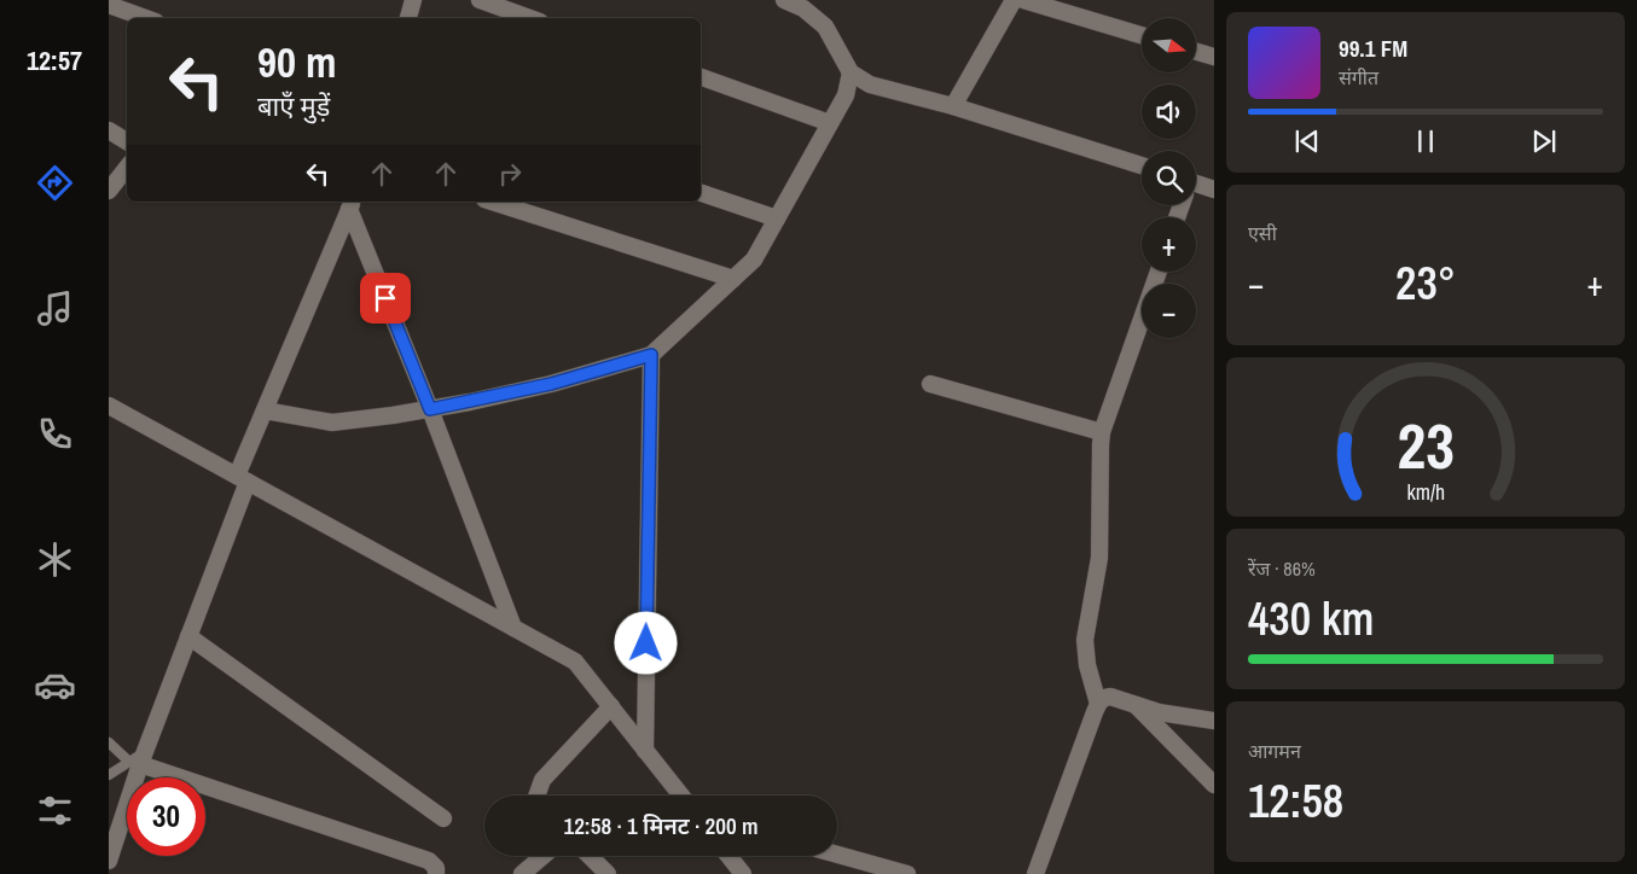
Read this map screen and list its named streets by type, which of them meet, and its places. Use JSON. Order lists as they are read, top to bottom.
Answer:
{
  "north": "right",
  "page": {
    "tabs": "12:57",
    "map_buttons": ["+", "−"],
    "turn": ["90 m", "बाएँ मुड़ें"],
    "song": ["99.1 FM", "संगीत"],
    "tile": [
      "एसी",
      ["रेंज · 86%", "430 km"],
      ["आगमन", "12:58"]
    ],
    "heat": ["−", "23°", "+"],
    "limit": "30",
    "trip": "12:58 · 1 मिनट · 200 m",
    "gauge": ["23", "km/h"]
  }
}
